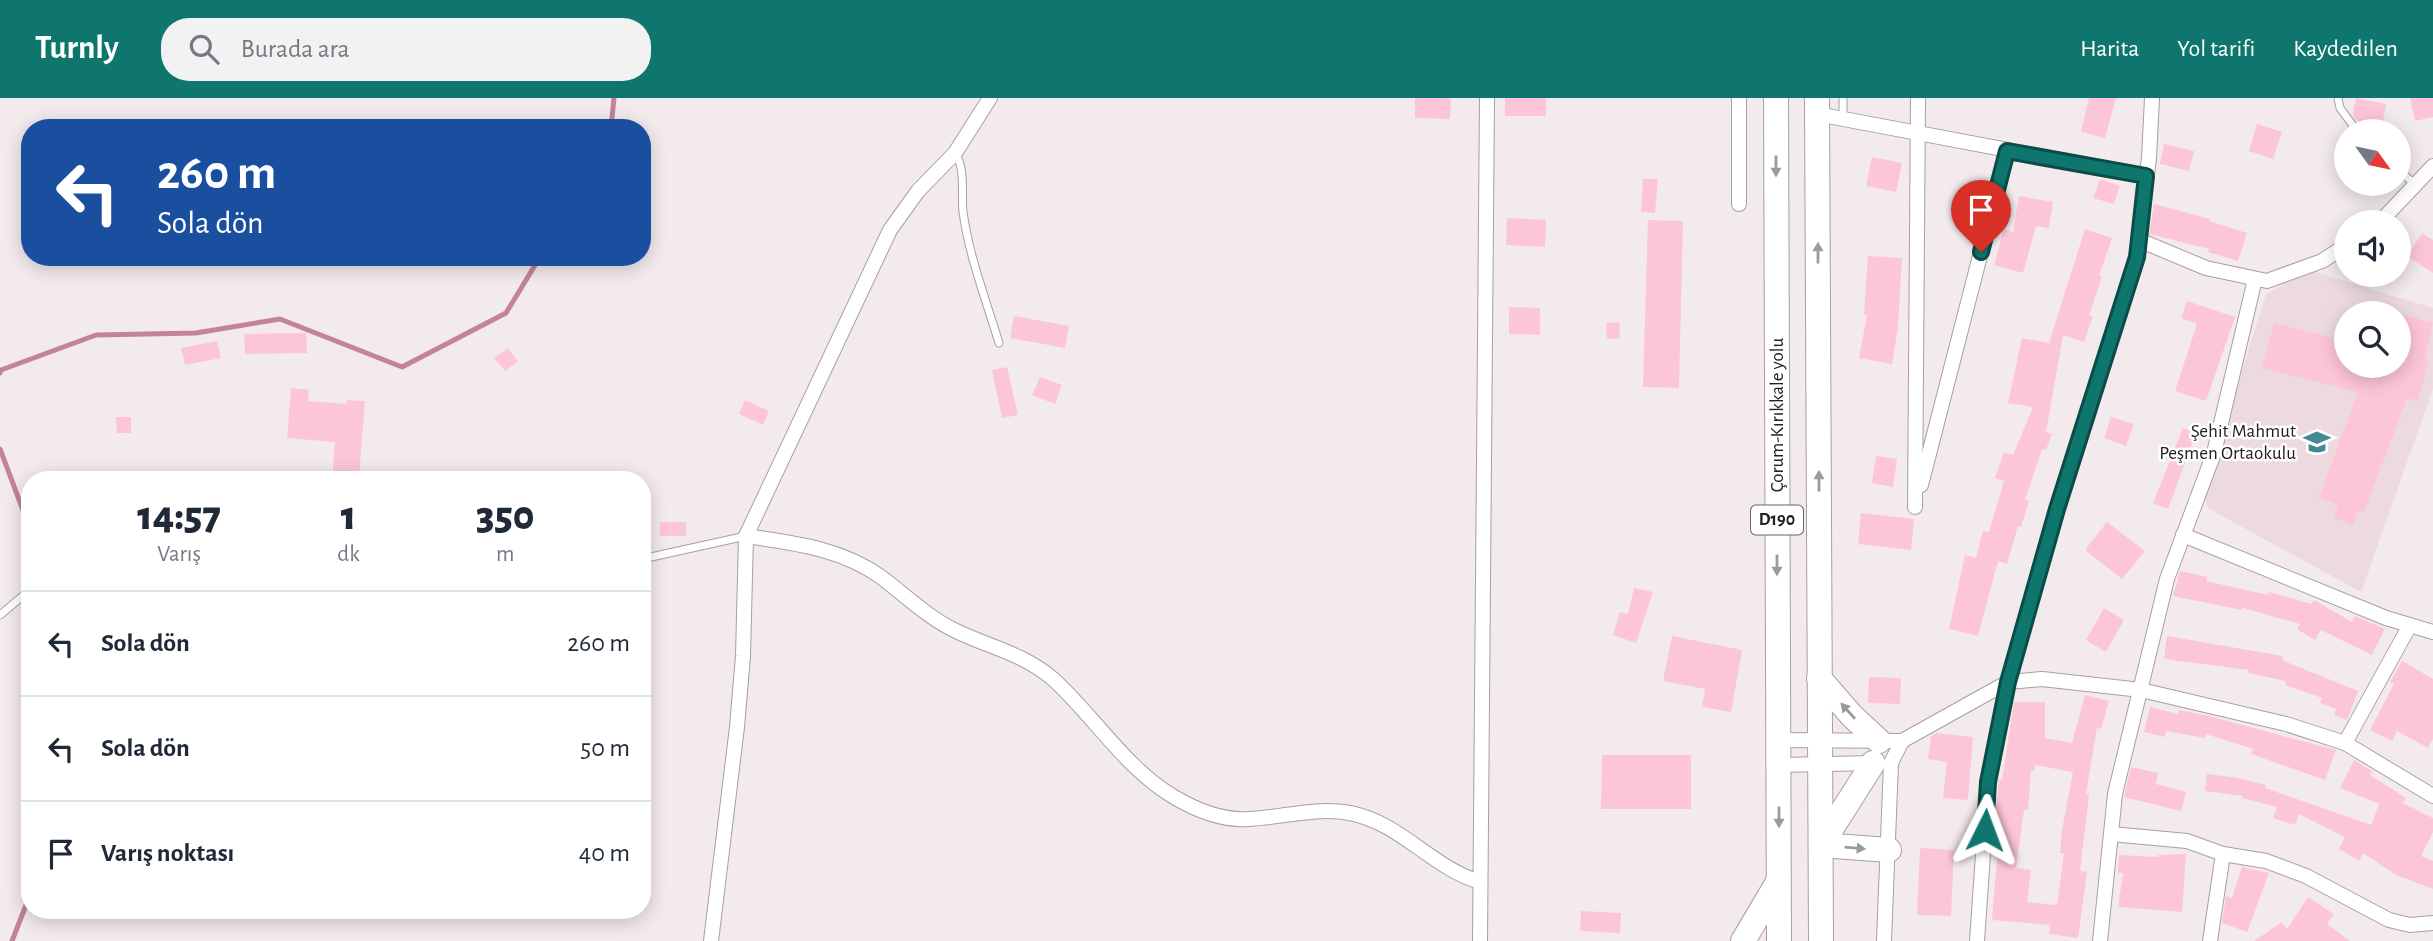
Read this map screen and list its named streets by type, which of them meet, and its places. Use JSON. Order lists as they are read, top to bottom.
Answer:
{
  "streets": {
    "highway": ["Çorum-Kırıkkale yolu", "D190"]
  },
  "places": {
    "school or university": ["Şehit Mahmut Peşmen Ortaokulu"]
  },
  "north": "bottom right",
  "page": {
    "header": "Turnly",
    "search": "Burada ara",
    "nav": ["Harita", "Yol tarifi", "Kaydedilen"],
    "turn": ["260 m", "Sola dön"],
    "eta": [
      "14:57",
      "Varış",
      "1",
      "dk",
      "350",
      "m"
    ],
    "list": [
      {
        "name": "Sola dön",
        "value": "260 m"
      },
      {
        "name": "Sola dön",
        "value": "50 m"
      },
      {
        "name": "Varış noktası",
        "value": "40 m"
      }
    ]
  }
}
